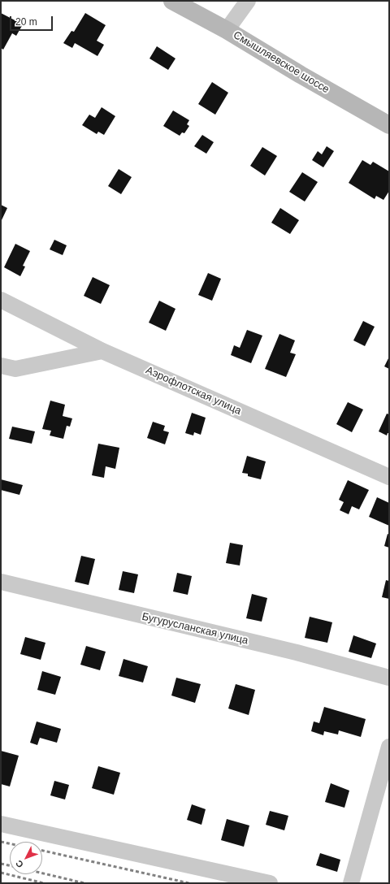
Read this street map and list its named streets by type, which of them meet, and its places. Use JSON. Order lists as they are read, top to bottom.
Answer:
{
  "streets": {
    "street": ["Смышляевское шоссе", "Аэрофлотская улица", "Бугурусланская улица"]
  },
  "scale_bar": "20 m",
  "north": "bottom left"
}
